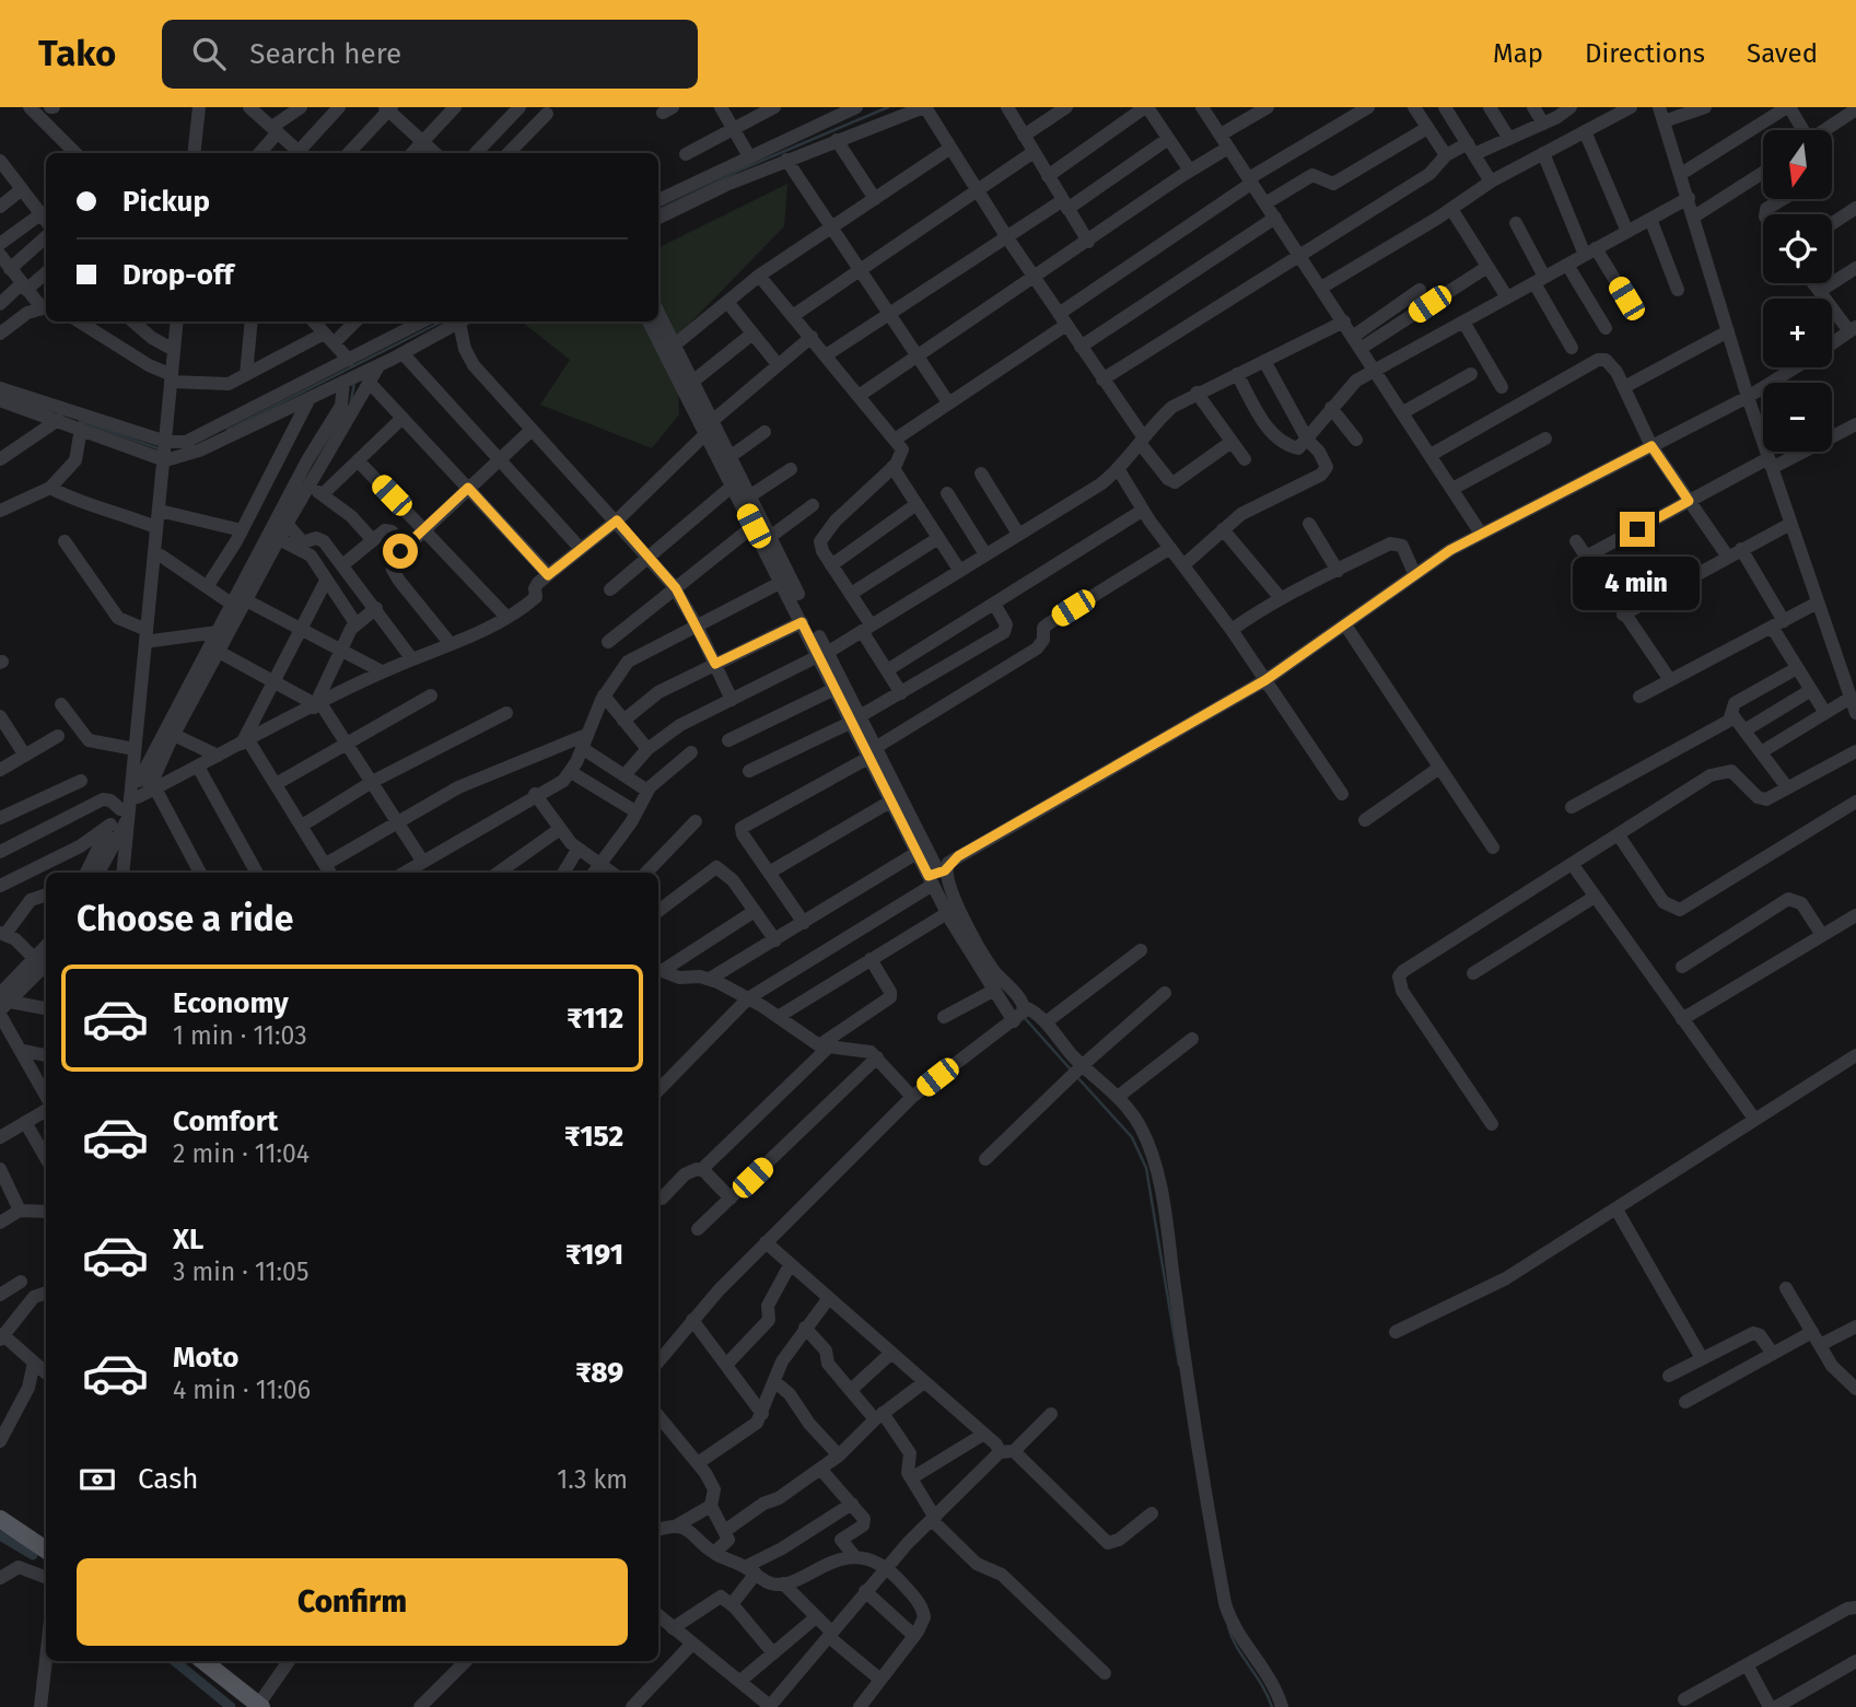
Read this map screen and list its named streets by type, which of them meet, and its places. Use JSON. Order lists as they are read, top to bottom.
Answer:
{
  "north": "bottom",
  "page": {
    "header": "Tako",
    "search": "Search here",
    "nav": ["Map", "Directions", "Saved"],
    "map_buttons": ["+", "−"],
    "banner": ["Pickup", "Drop-off"],
    "bubble": "4 min",
    "heading": "Choose a ride",
    "list": [
      {
        "name": "Economy",
        "note": "1 min · 11:03",
        "value": "₹112"
      },
      {
        "name": "Comfort",
        "note": "2 min · 11:04",
        "value": "₹152"
      },
      {
        "name": "XL",
        "note": "3 min · 11:05",
        "value": "₹191"
      },
      {
        "name": "Moto",
        "note": "4 min · 11:06",
        "value": "₹89"
      }
    ],
    "pay": ["Cash", "1.3 km"],
    "buttons": "Confirm"
  }
}
